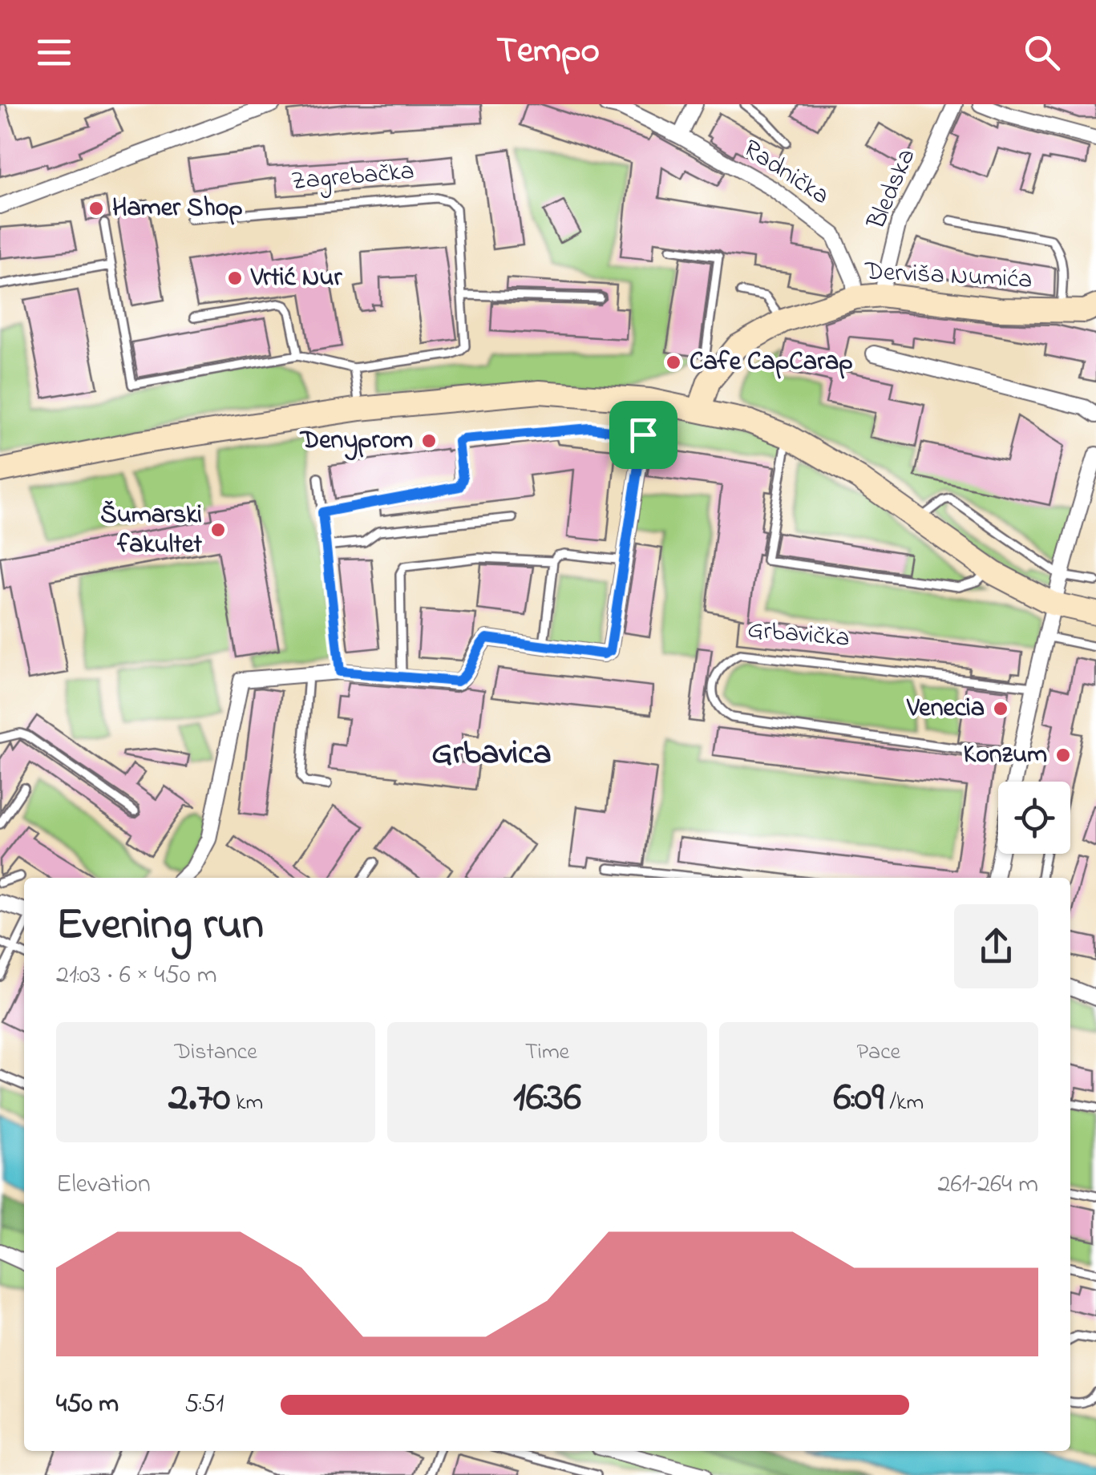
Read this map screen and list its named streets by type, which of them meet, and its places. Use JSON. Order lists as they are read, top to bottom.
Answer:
{
  "streets": {
    "main road": ["Derviša Numića"],
    "street": ["Radnička", "Bledska"],
    "lane": ["Zagrebačka", "Grbavička"]
  },
  "crossings": [
    ["Radnička", "Derviša Numića"],
    ["Bledska", "Derviša Numića"]
  ],
  "districts": ["Grbavica"],
  "places": [
    "Hamer Shop",
    "Vrtić Nur",
    "Cafe CapCarap",
    "Denyprom",
    "Šumarski fakultet",
    "Venecia",
    "Konzum"
  ],
  "page": {
    "header": "Tempo",
    "heading": ["Evening run", "21:03 · 6 × 450 m"],
    "stats": [
      ["Distance", "2.70 km"],
      ["Time", "16:36"],
      ["Pace", "6:09 /km"]
    ],
    "chart": ["Elevation", "261–264 m"],
    "list": [
      {
        "name": "450 m",
        "note": "5:51"
      }
    ]
  }
}
